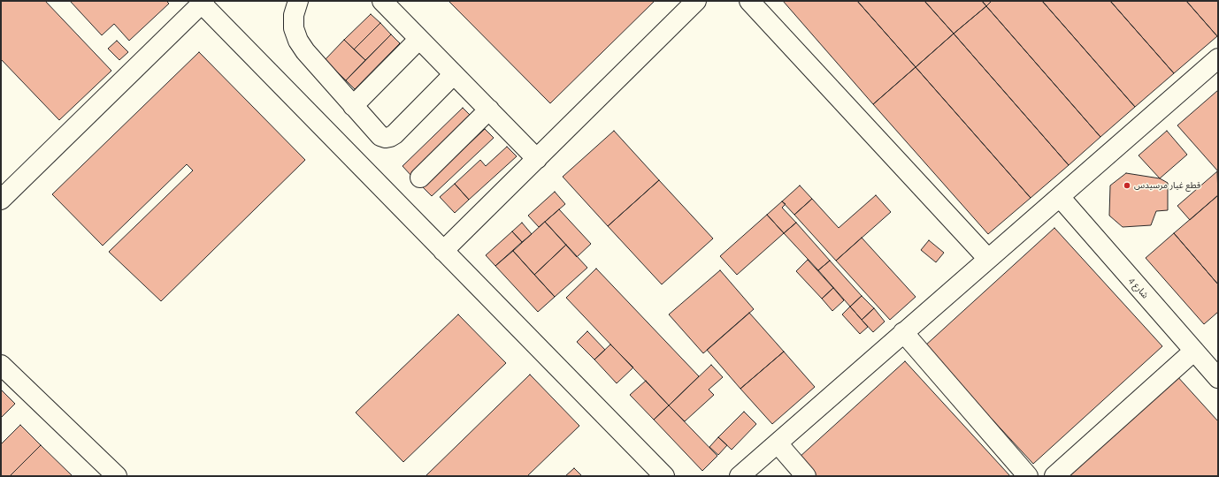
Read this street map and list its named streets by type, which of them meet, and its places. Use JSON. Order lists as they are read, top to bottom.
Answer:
{
  "streets": {
    "street": ["شارع 4"]
  },
  "places": ["قطع غيار مرسيدس"]
}
